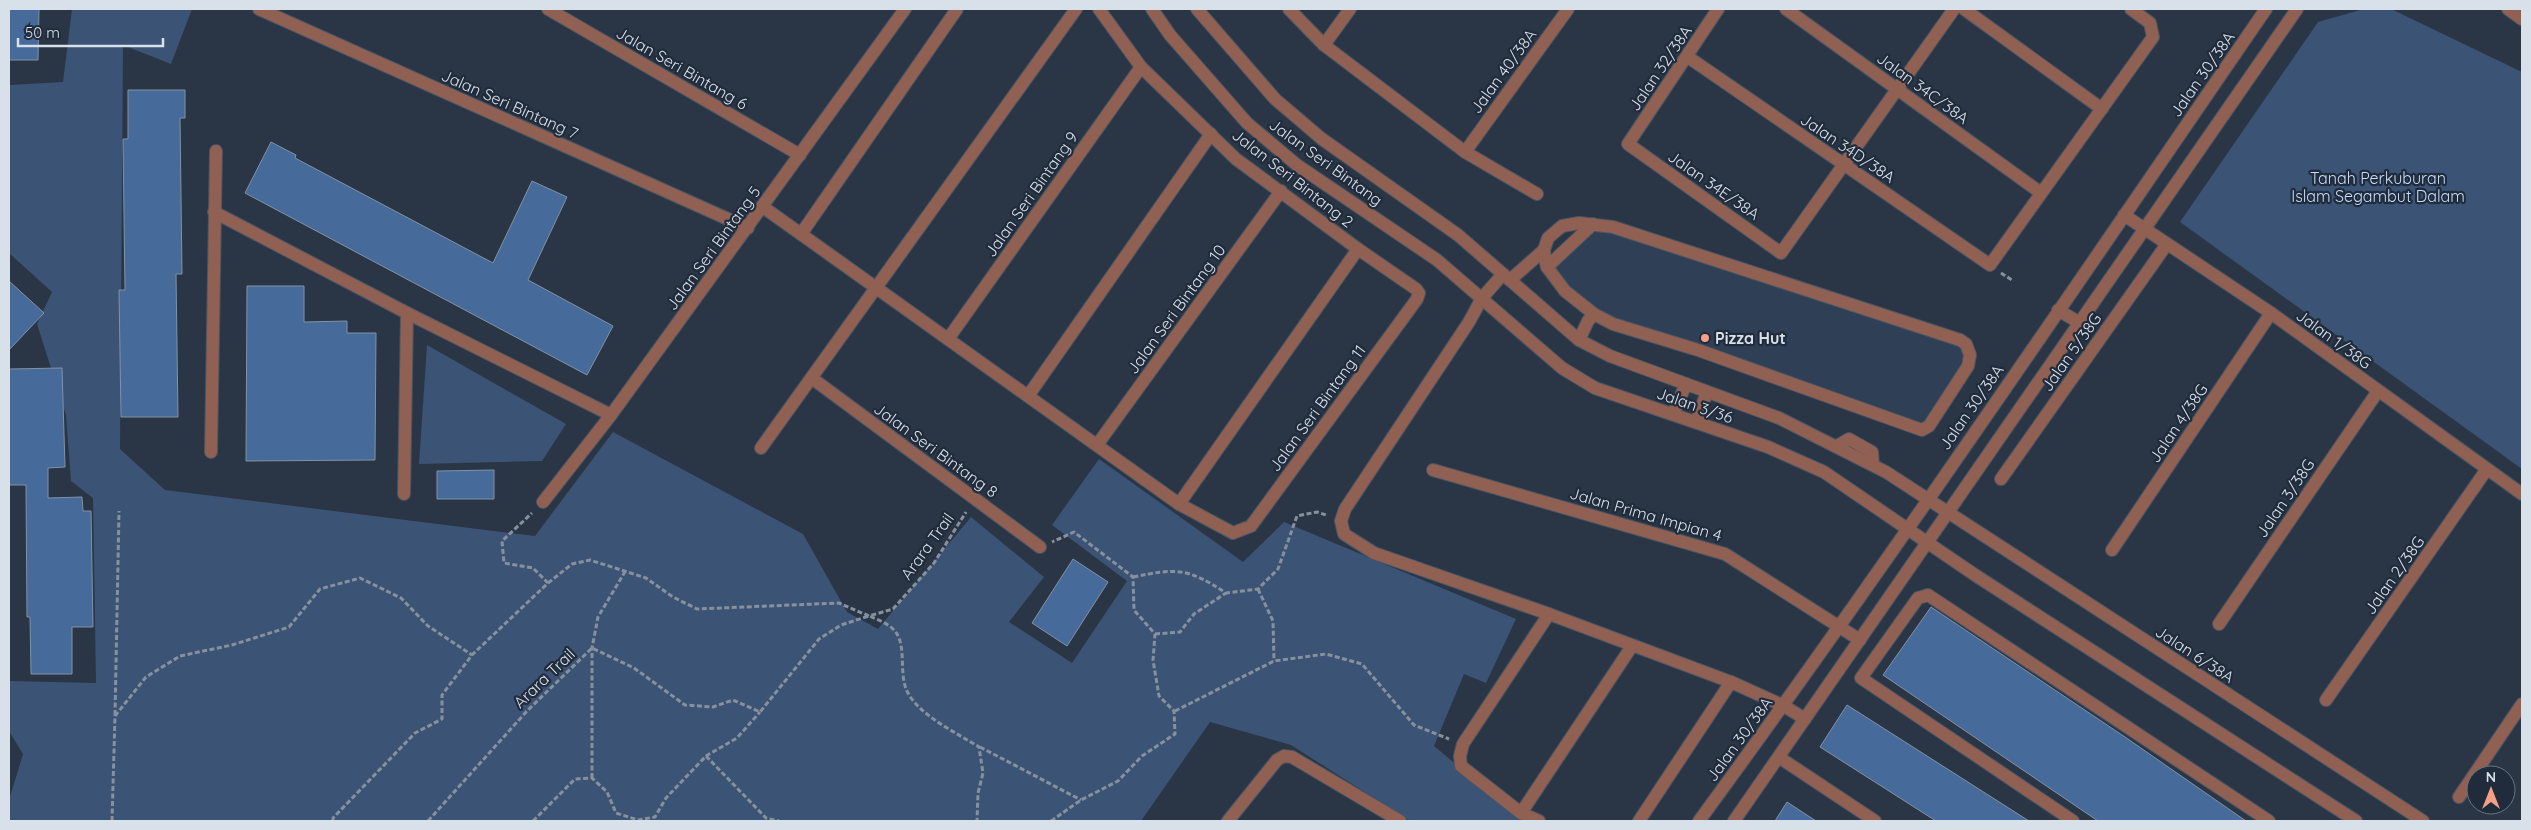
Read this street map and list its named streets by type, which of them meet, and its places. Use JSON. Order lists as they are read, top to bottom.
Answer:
{
  "streets": {
    "street": [
      "Jalan Seri Bintang 6",
      "Jalan 32/38A",
      "Jalan 40/38A",
      "Jalan 30/38A",
      "Jalan 34C/38A",
      "Jalan Seri Bintang 7",
      "Jalan 34D/38A",
      "Jalan Seri Bintang",
      "Jalan Seri Bintang 2",
      "Jalan 34E/38A",
      "Jalan Seri Bintang 9",
      "Jalan Seri Bintang 5",
      "Jalan Seri Bintang 10",
      "Jalan 1/38G",
      "Jalan 5/38G",
      "Jalan 3/36",
      "Jalan Seri Bintang 11",
      "Jalan 4/38G",
      "Jalan Seri Bintang 8",
      "Jalan 3/38G",
      "Jalan Prima Impian 4",
      "Jalan 2/38G",
      "Jalan 6/38A"
    ],
    "path": ["Arara Trail"]
  },
  "crossings": [
    ["Jalan Seri Bintang 6", "Jalan Seri Bintang 5"],
    ["Jalan 32/38A", "Jalan 34D/38A"],
    ["Jalan 32/38A", "Jalan 34E/38A"],
    ["Jalan 30/38A", "Jalan 1/38G"],
    ["Jalan 30/38A", "Jalan 3/36"],
    ["Jalan 30/38A", "Jalan Prima Impian 4"],
    ["Jalan 30/38A", "Jalan 6/38A"],
    ["Jalan 34C/38A", "Jalan 34D/38A"],
    ["Jalan Seri Bintang 7", "Jalan Seri Bintang 5"],
    ["Jalan 34D/38A", "Jalan 34E/38A"],
    ["Jalan Seri Bintang", "Jalan 3/36"],
    ["Jalan Seri Bintang 2", "Jalan Seri Bintang 9"],
    ["Jalan Seri Bintang 2", "Jalan Seri Bintang 10"],
    ["Jalan Seri Bintang 2", "Jalan Seri Bintang 11"],
    ["Jalan 1/38G", "Jalan 5/38G"],
    ["Jalan 1/38G", "Jalan 4/38G"],
    ["Jalan 1/38G", "Jalan 3/38G"],
    ["Jalan 1/38G", "Jalan 2/38G"],
    ["Jalan 3/36", "Jalan 6/38A"],
    ["Jalan Seri Bintang 8", "Arara Trail"]
  ],
  "parks": ["Tanah Perkuburan Islam Segambut Dalam"],
  "places": ["Pizza Hut"],
  "scale_bar": "50 m",
  "north": "top"
}
